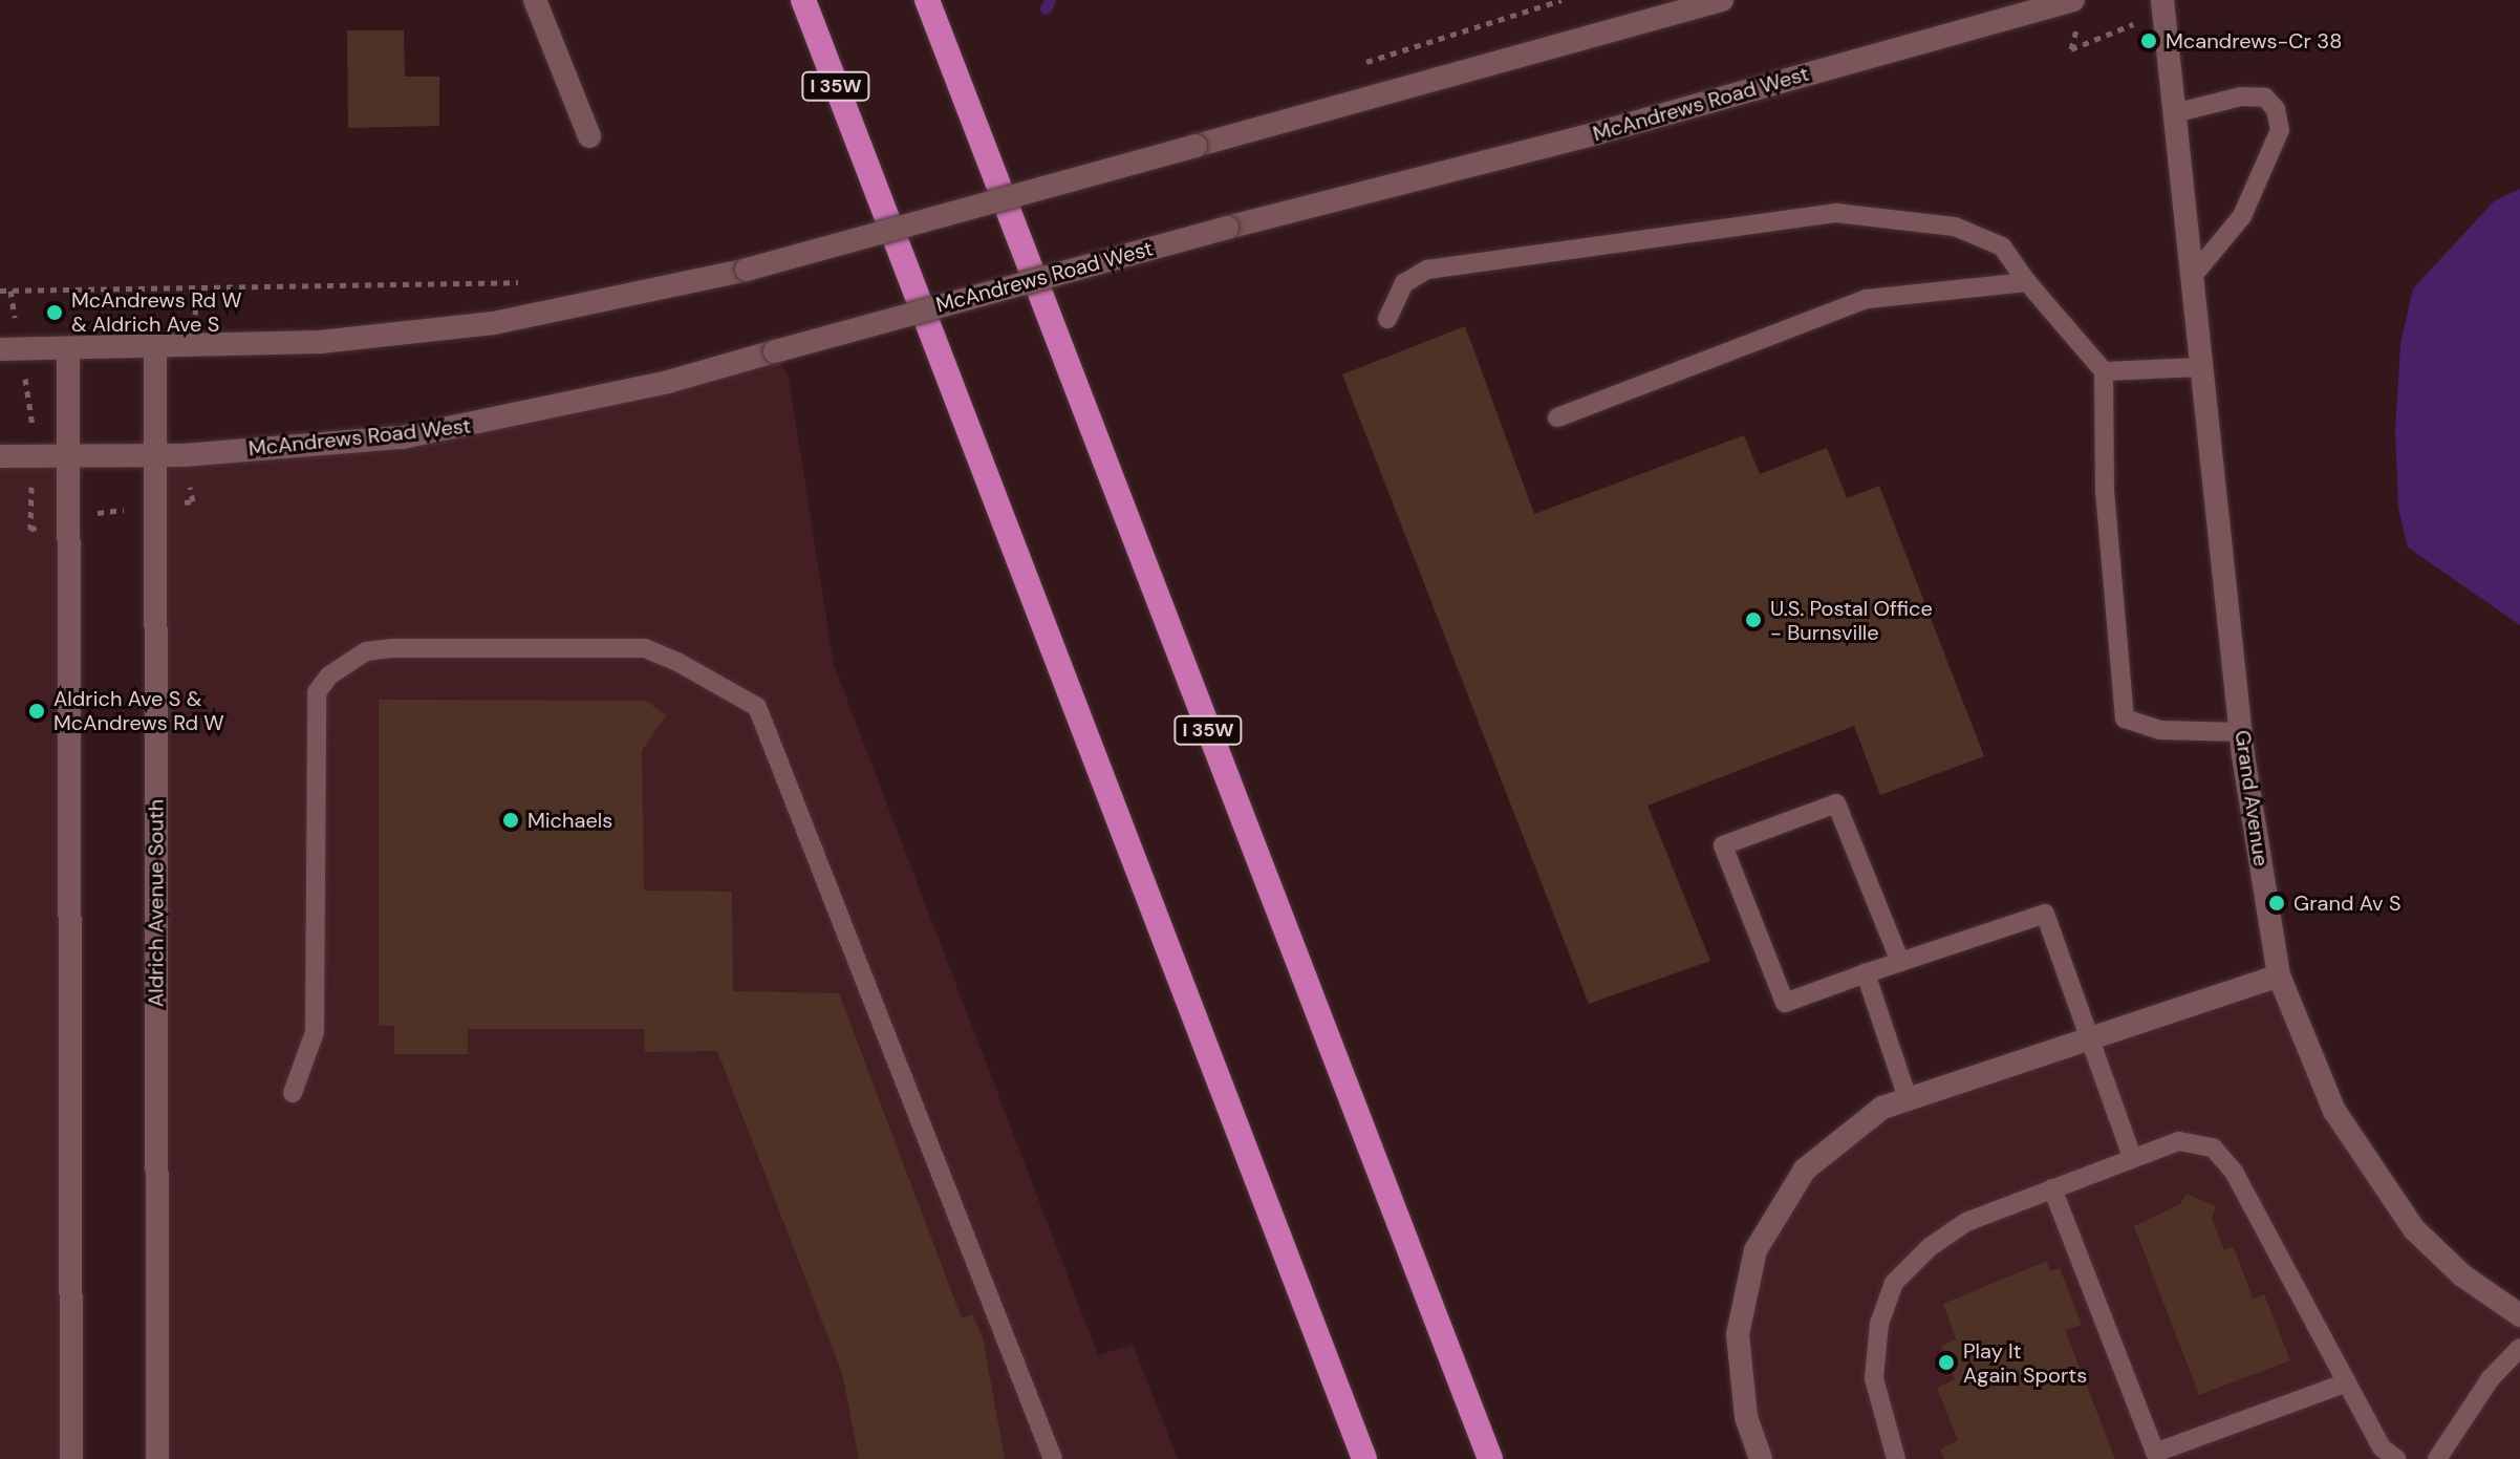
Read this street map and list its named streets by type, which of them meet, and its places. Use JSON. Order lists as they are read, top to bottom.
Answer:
{
  "streets": {
    "highway": ["I 35W"],
    "street": ["McAndrews Road West", "Grand Avenue", "Aldrich Avenue South"]
  },
  "crossings": [
    ["McAndrews Road West", "Aldrich Avenue South"]
  ],
  "places": [
    "Mcandrews-Cr 38",
    "McAndrews Rd W & Aldrich Ave S",
    "U.S. Postal Office - Burnsville",
    "Aldrich Ave S & McAndrews Rd W",
    "Michaels",
    "Grand Av S",
    "Play It Again Sports"
  ]
}
